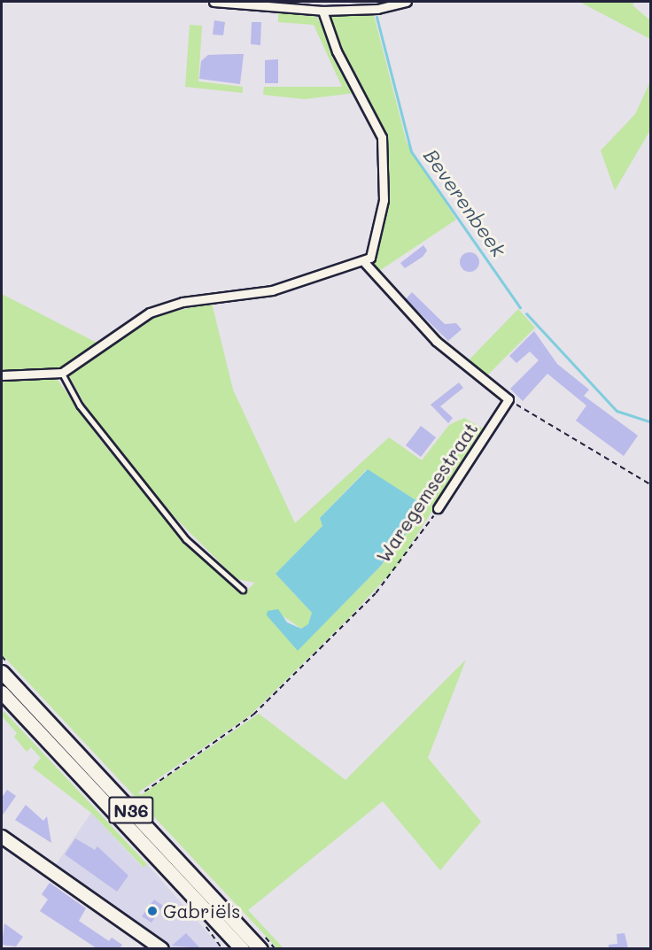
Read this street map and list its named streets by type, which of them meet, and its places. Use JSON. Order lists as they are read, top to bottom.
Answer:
{
  "streets": {
    "main road": ["N36"],
    "street": ["Waregemsestraat"]
  },
  "water": ["Beverenbeek"],
  "places": ["Gabriëls"]
}
